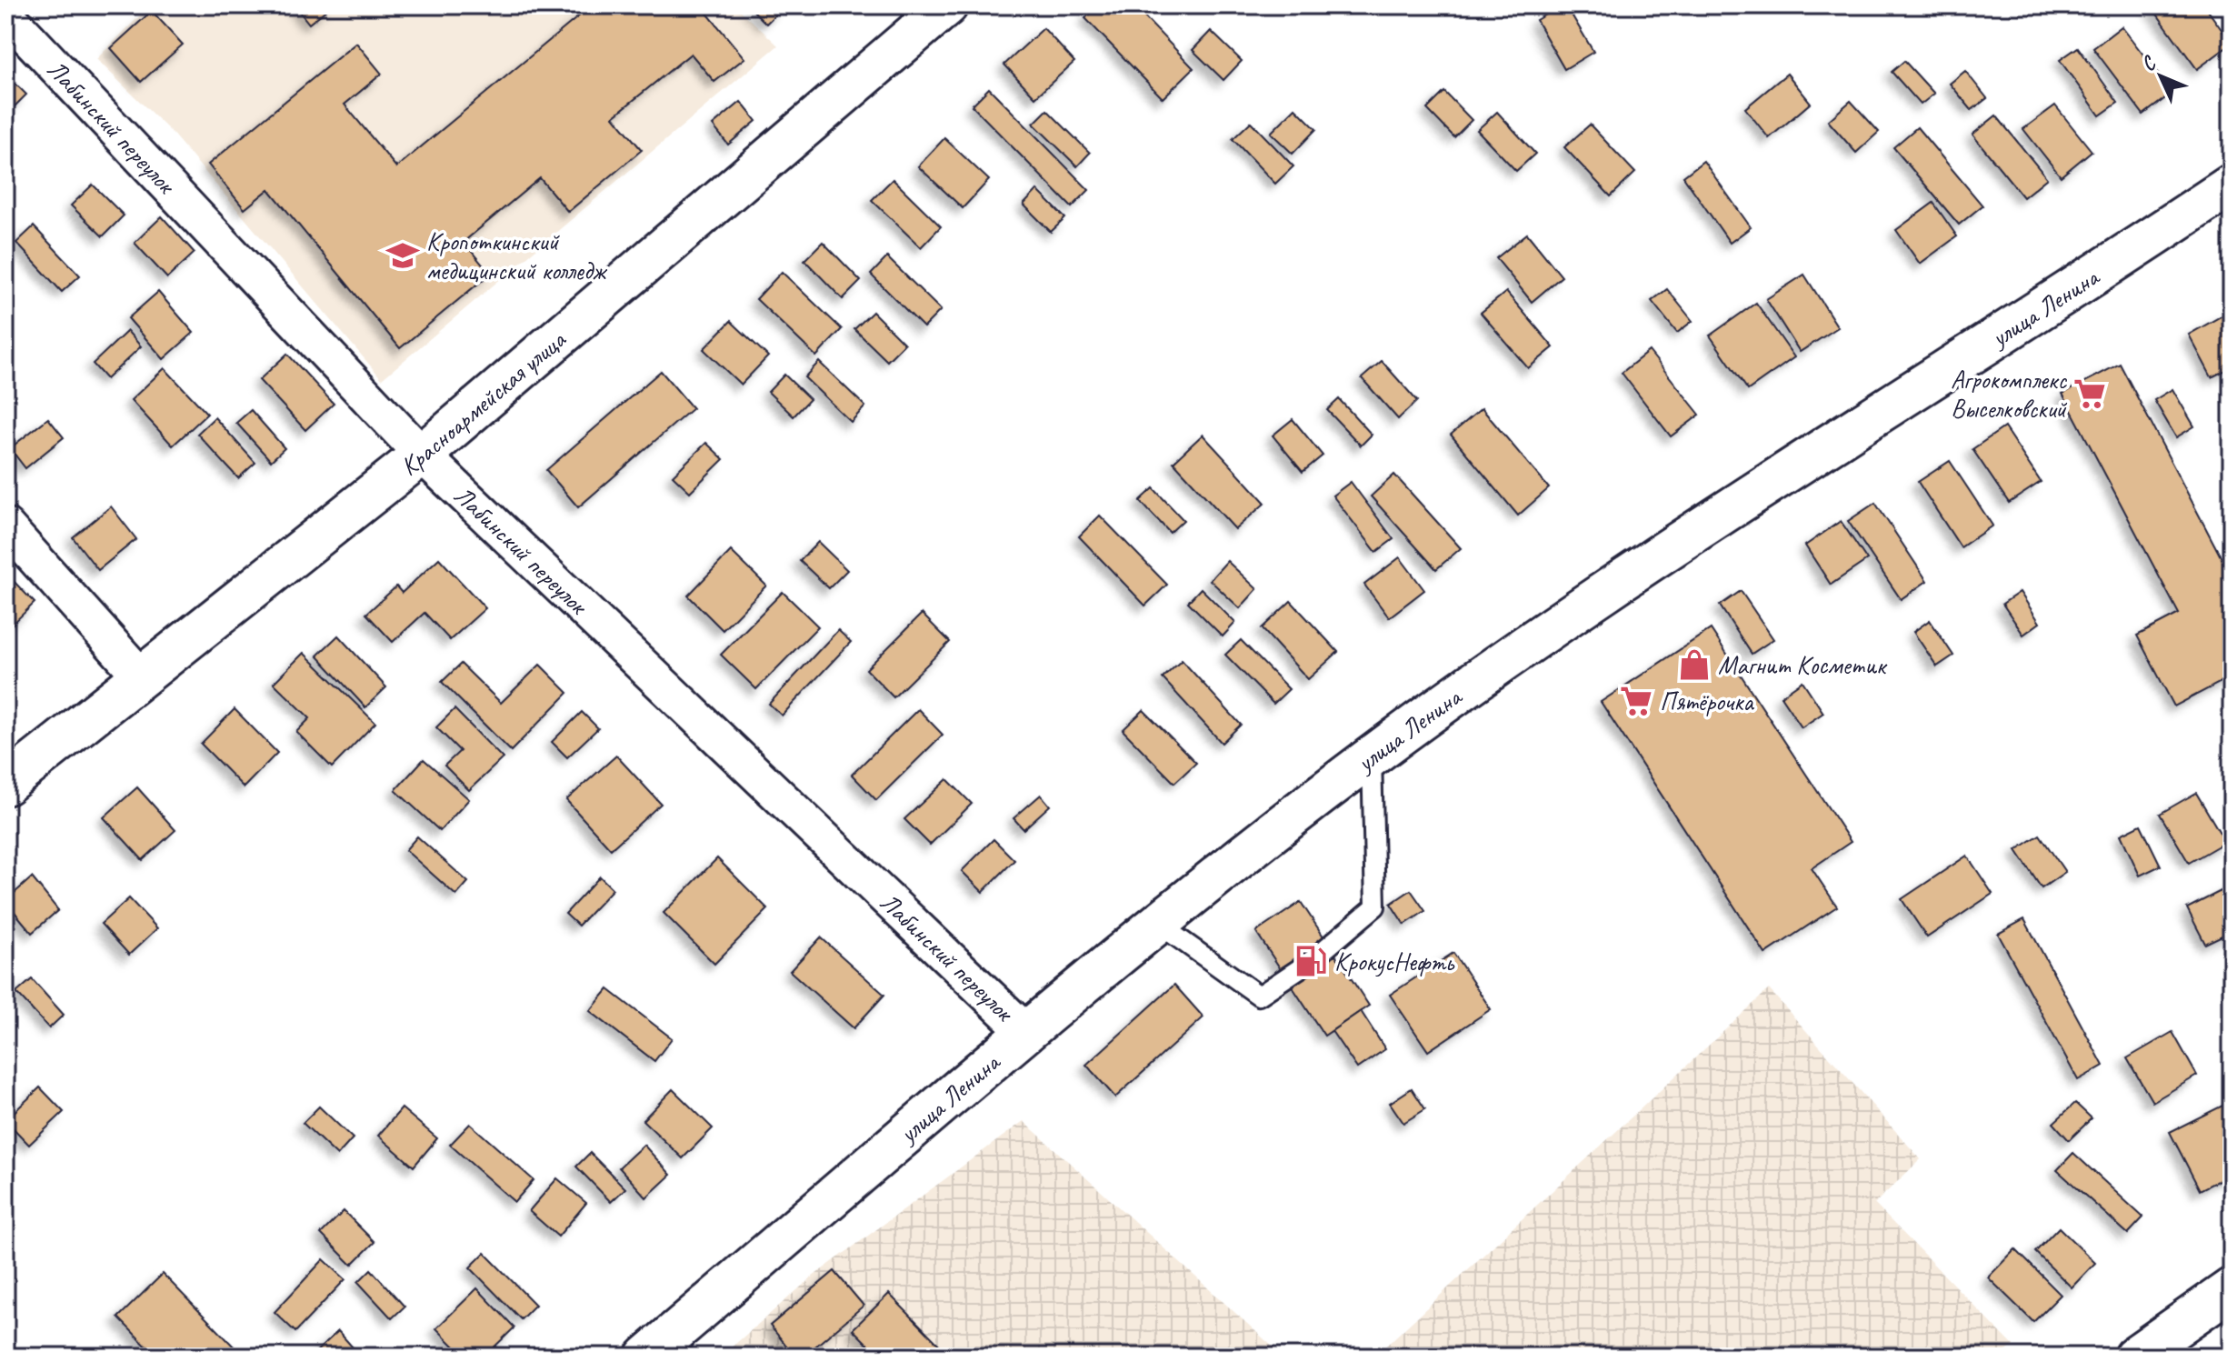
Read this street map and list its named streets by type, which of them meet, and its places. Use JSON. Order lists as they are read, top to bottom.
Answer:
{
  "streets": {
    "main road": ["улица Ленина", "Красноармейская улица"],
    "street": ["Лабинский переулок"]
  },
  "crossings": [
    ["Лабинский переулок", "улица Ленина"],
    ["Лабинский переулок", "Красноармейская улица"]
  ],
  "places": {
    "school or university": ["Кропоткинский медицинский колледж"],
    "supermarket": ["Агрокомплекс Выселковский", "Пятёрочка"],
    "shop": ["Магнит Косметик"],
    "fuel station": ["КрокусНефть"]
  },
  "north": "top left"
}
